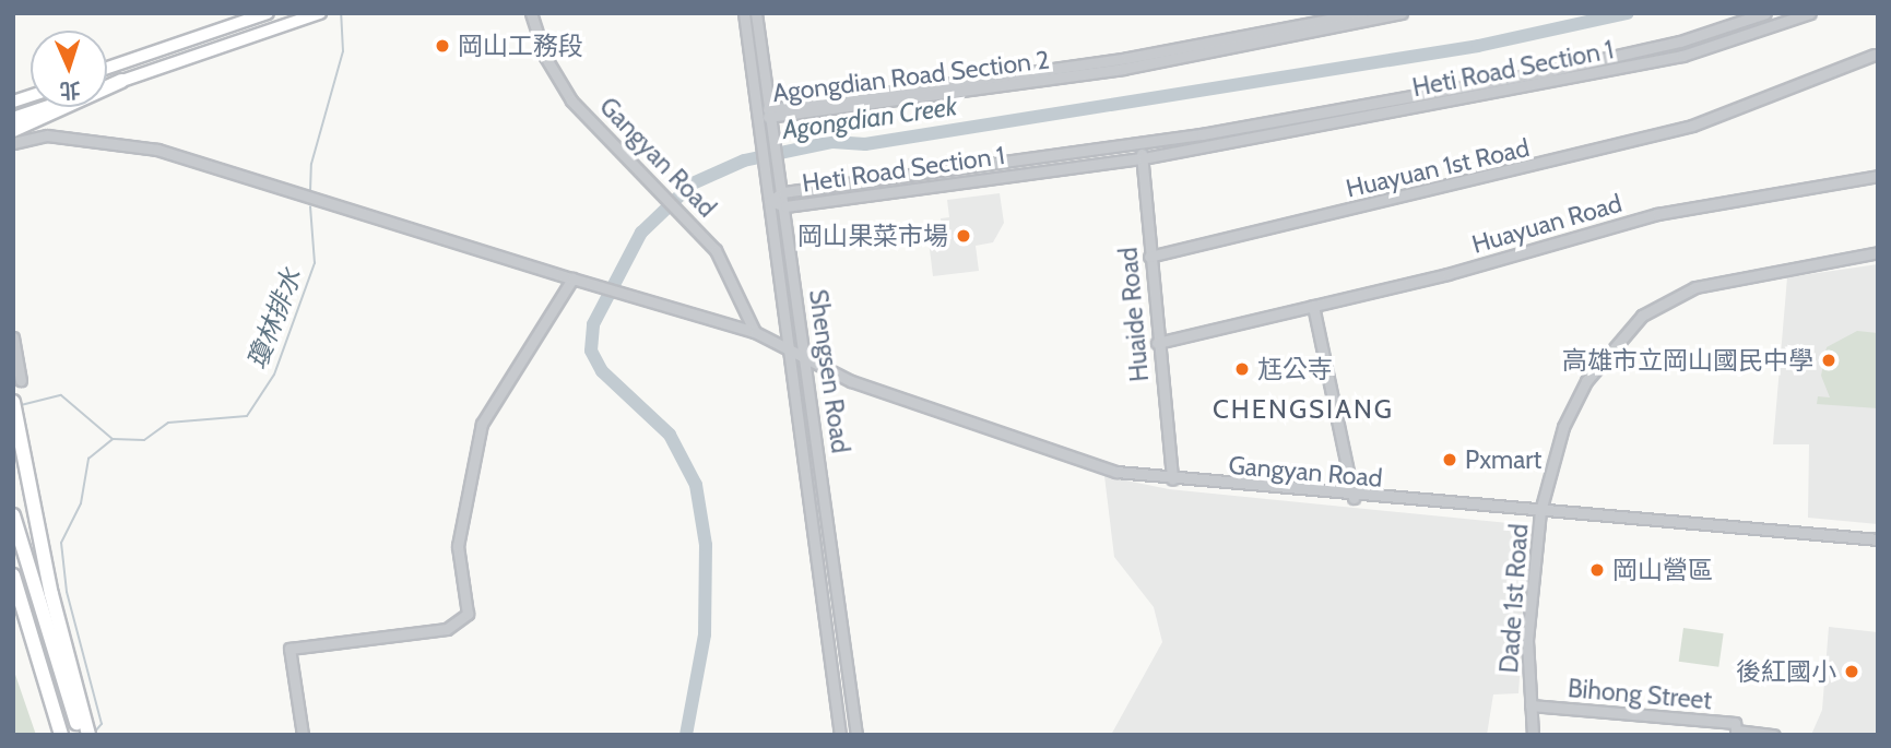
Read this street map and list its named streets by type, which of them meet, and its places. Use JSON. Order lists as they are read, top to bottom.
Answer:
{
  "streets": {
    "street": [
      "Heti Road Section 1",
      "Agongdian Road Section 2",
      "Gangyan Road",
      "Huayuan 1st Road",
      "Huayuan Road",
      "Huaide Road",
      "Shengsen Road",
      "Dade 1st Road",
      "Bihong Street"
    ]
  },
  "crossings": [
    ["Heti Road Section 1", "Huaide Road"],
    ["Heti Road Section 1", "Shengsen Road"],
    ["Agongdian Road Section 2", "Shengsen Road"],
    ["Gangyan Road", "Huaide Road"],
    ["Gangyan Road", "Shengsen Road"],
    ["Gangyan Road", "Dade 1st Road"],
    ["Huayuan 1st Road", "Huaide Road"],
    ["Huayuan Road", "Huaide Road"],
    ["Dade 1st Road", "Bihong Street"]
  ],
  "districts": ["CHENGSIANG"],
  "water": ["Agongdian Creek", "瓊林排水"],
  "places": [
    "岡山工務段",
    "岡山果菜市場",
    "高雄市立岡山國民中學",
    "尪公寺",
    "Pxmart",
    "岡山營區",
    "後紅國小"
  ],
  "north": "bottom"
}
